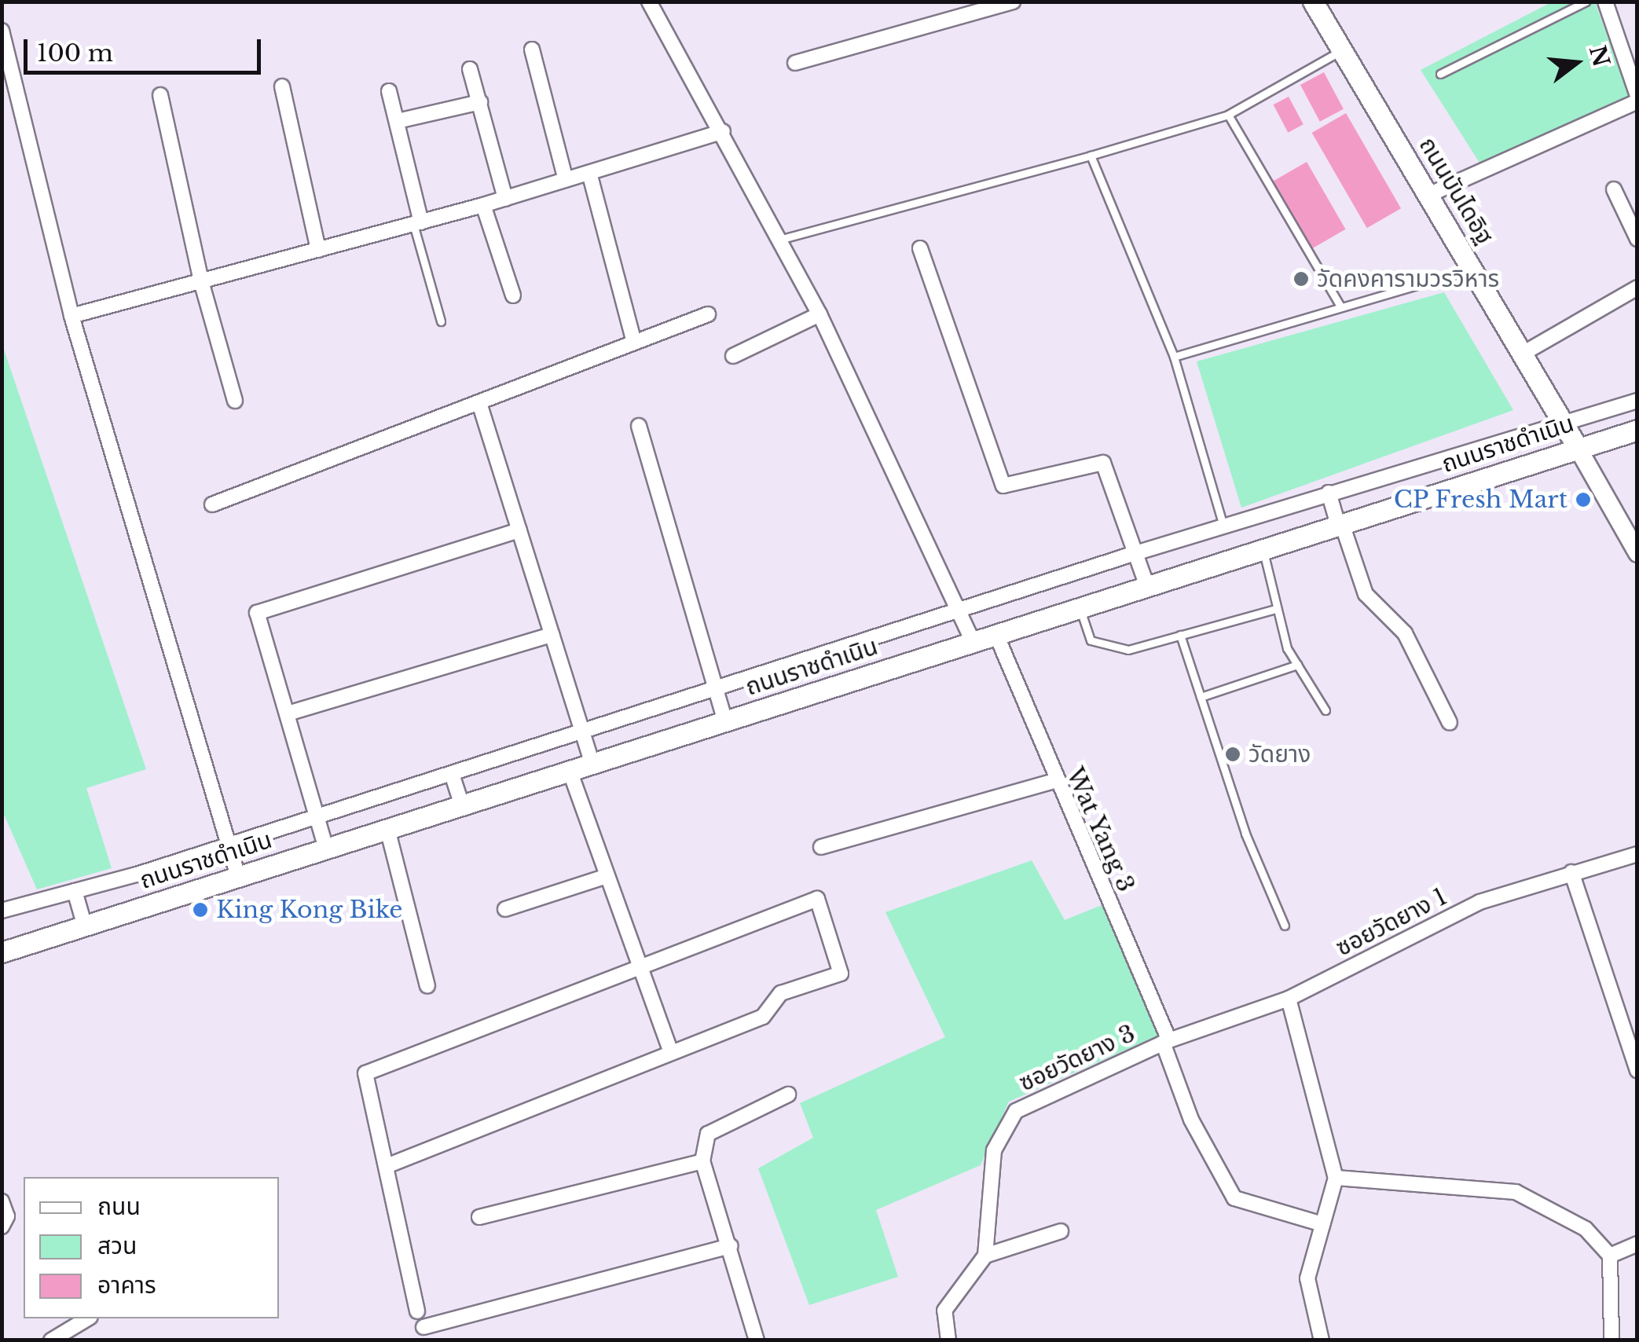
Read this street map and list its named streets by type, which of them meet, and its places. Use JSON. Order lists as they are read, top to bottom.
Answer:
{
  "streets": {
    "main road": ["ถนนบันไดอิฐ", "ถนนราชดำเนิน"],
    "street": ["Wat Yang 3", "ซอยวัดยาง 1", "ซอยวัดยาง 3"]
  },
  "crossings": [
    ["ถนนบันไดอิฐ", "ถนนราชดำเนิน"],
    ["ถนนราชดำเนิน", "Wat Yang 3"],
    ["Wat Yang 3", "ซอยวัดยาง 1"],
    ["Wat Yang 3", "ซอยวัดยาง 3"],
    ["ซอยวัดยาง 1", "ซอยวัดยาง 3"]
  ],
  "places": [
    "วัดคงคารามวรวิหาร",
    "CP Fresh Mart",
    "วัดยาง",
    "King Kong Bike"
  ],
  "legend": ["ถนน", "สวน", "อาคาร"],
  "scale_bar": "100 m",
  "north": "right"
}
